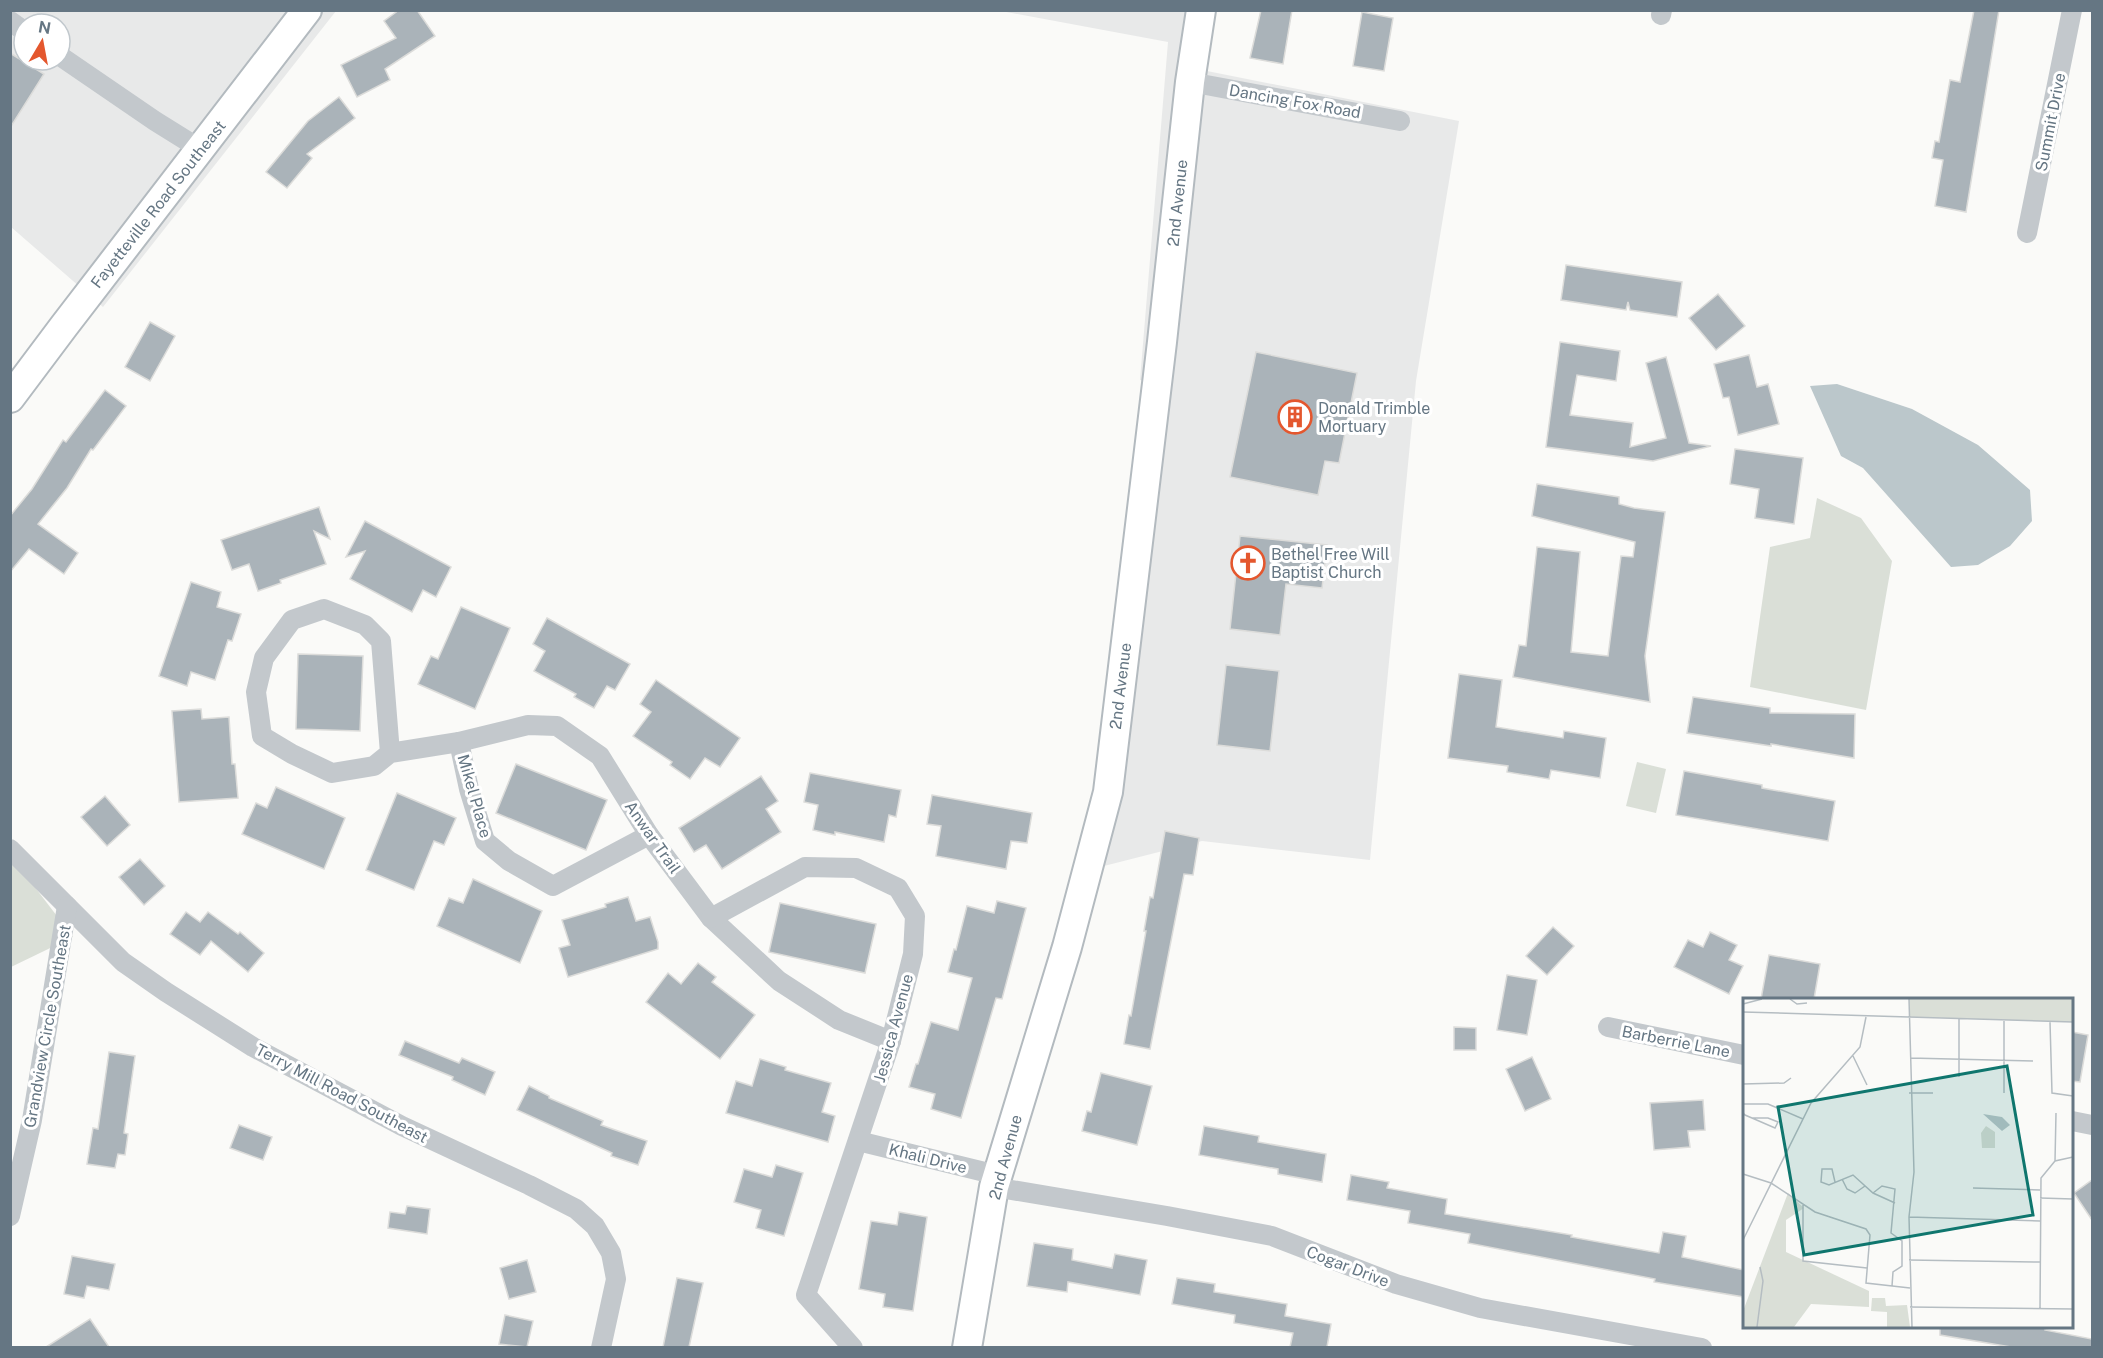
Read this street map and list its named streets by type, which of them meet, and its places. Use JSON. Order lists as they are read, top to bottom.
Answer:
{
  "streets": {
    "street": [
      "Dancing Fox Road",
      "Summit Drive",
      "2nd Avenue",
      "Fayetteville Road Southeast",
      "Mikel Place",
      "Anwar Trail",
      "Grandview Circle Southeast",
      "Jessica Avenue",
      "Barberrie Lane",
      "Terry Mill Road Southeast",
      "Khali Drive",
      "Cogar Drive"
    ]
  },
  "crossings": [
    ["Dancing Fox Road", "2nd Avenue"],
    ["2nd Avenue", "Khali Drive"],
    ["2nd Avenue", "Cogar Drive"],
    ["Mikel Place", "Anwar Trail"],
    ["Anwar Trail", "Jessica Avenue"],
    ["Grandview Circle Southeast", "Terry Mill Road Southeast"],
    ["Jessica Avenue", "Khali Drive"],
    ["Khali Drive", "Cogar Drive"]
  ],
  "places": {
    "building": ["Donald Trimble Mortuary"],
    "church": ["Bethel Free Will Baptist Church"]
  },
  "north": "top"
}
